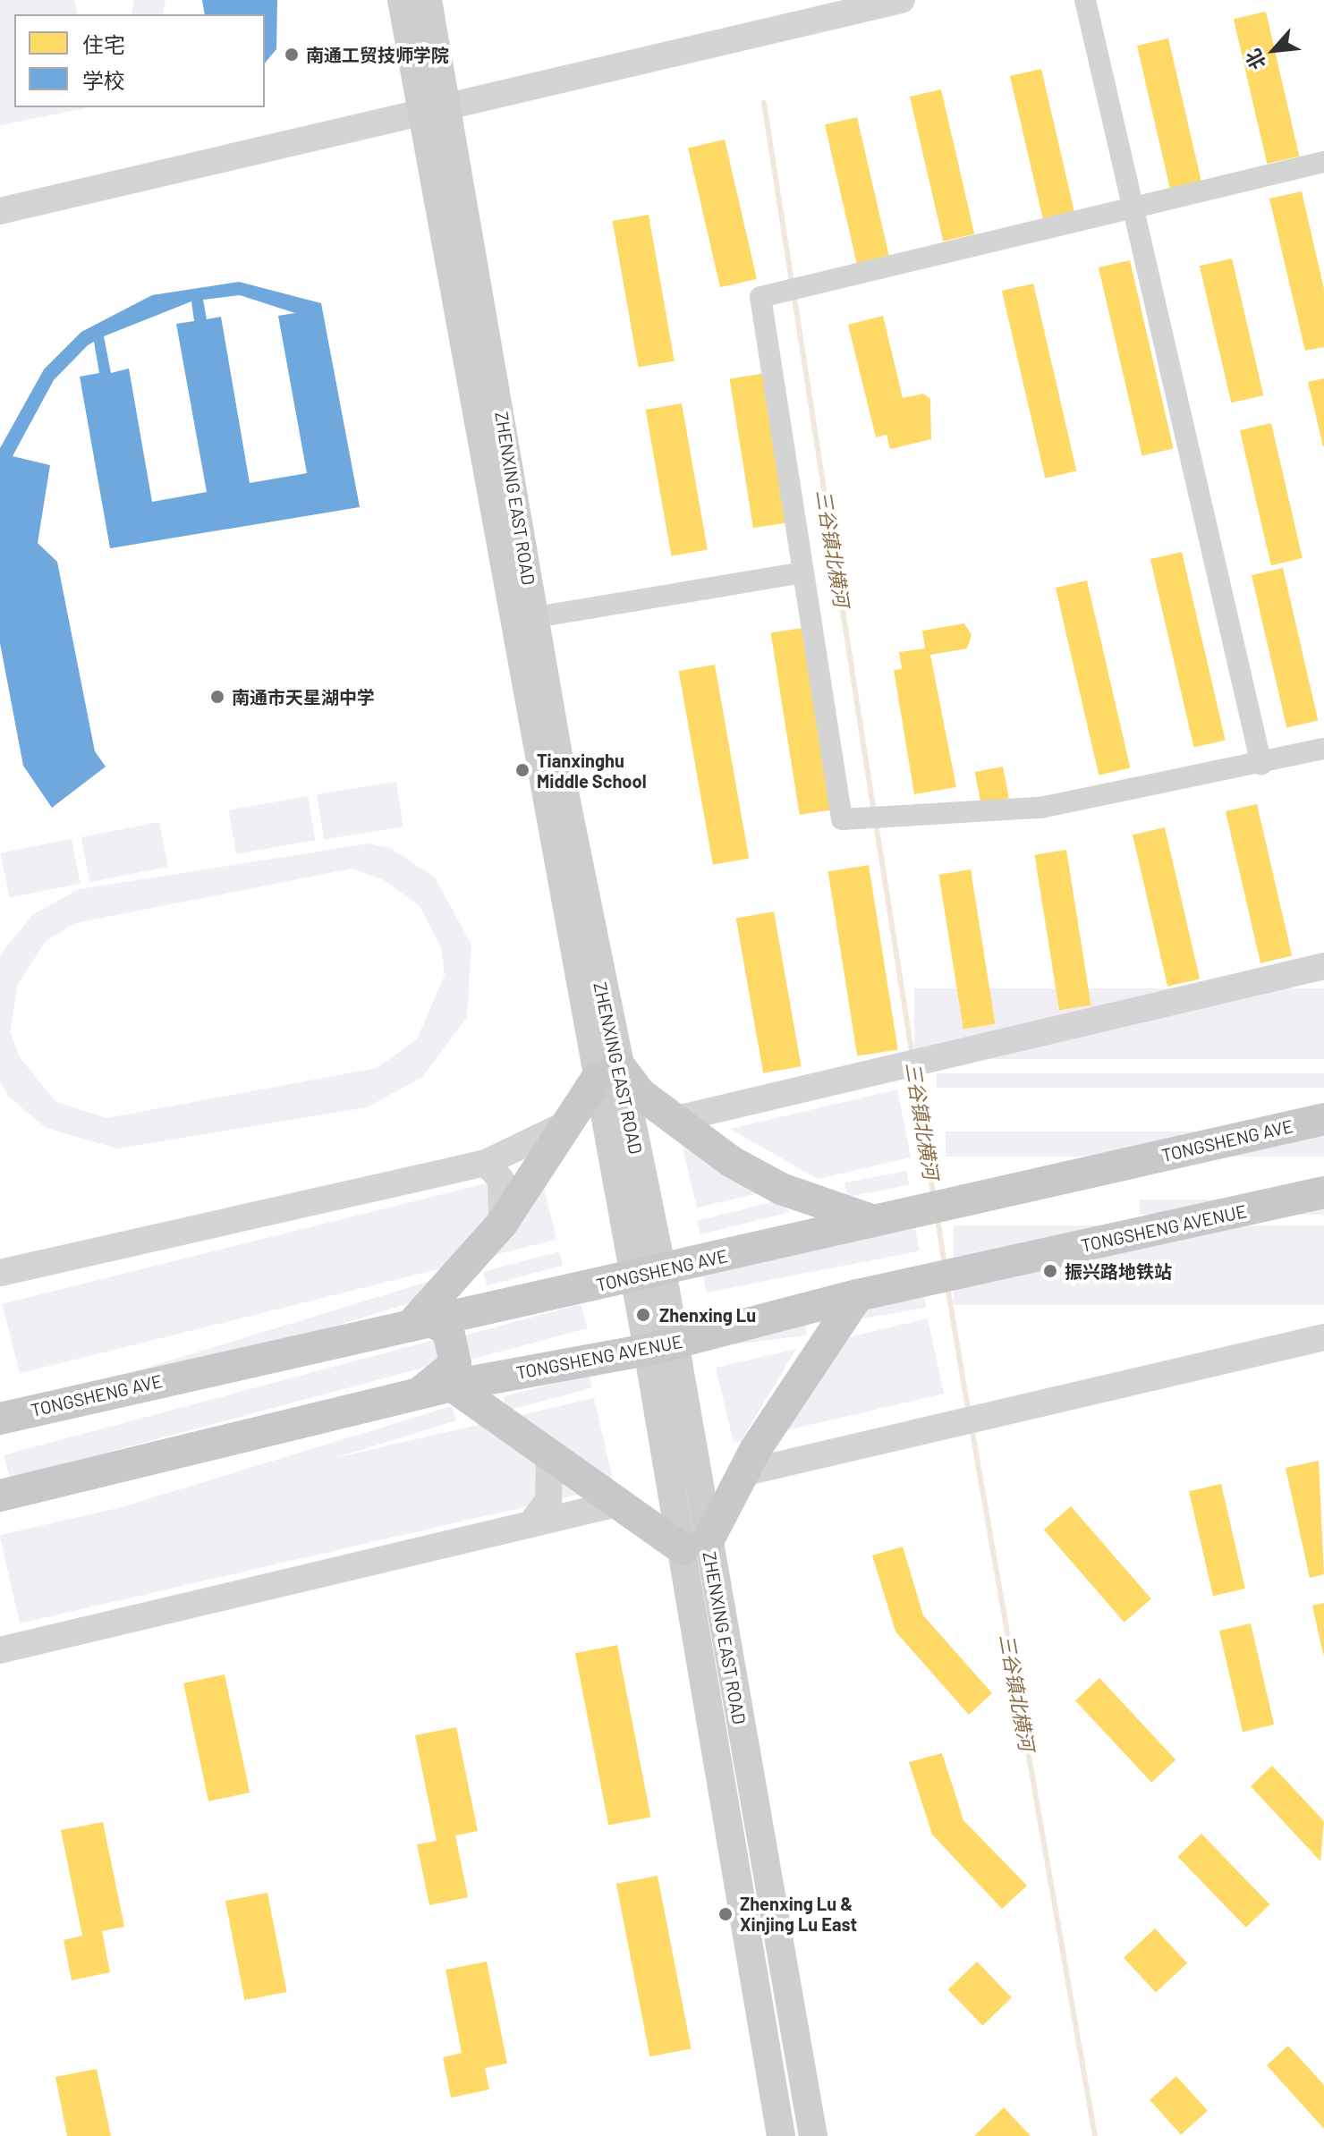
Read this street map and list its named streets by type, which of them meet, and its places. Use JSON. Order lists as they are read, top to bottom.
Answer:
{
  "streets": {
    "main road": ["ZHENXING EAST ROAD", "TONGSHENG AVE", "TONGSHENG AVENUE"]
  },
  "crossings": [
    ["ZHENXING EAST ROAD", "TONGSHENG AVE"],
    ["ZHENXING EAST ROAD", "TONGSHENG AVENUE"]
  ],
  "water": ["三谷镇北横河"],
  "places": [
    "南通工贸技师学院",
    "南通市天星湖中学",
    "Tianxinghu Middle School",
    "振兴路地铁站",
    "Zhenxing Lu",
    "Zhenxing Lu & Xinjing Lu East"
  ],
  "legend": ["住宅", "学校"],
  "north": "bottom left"
}
